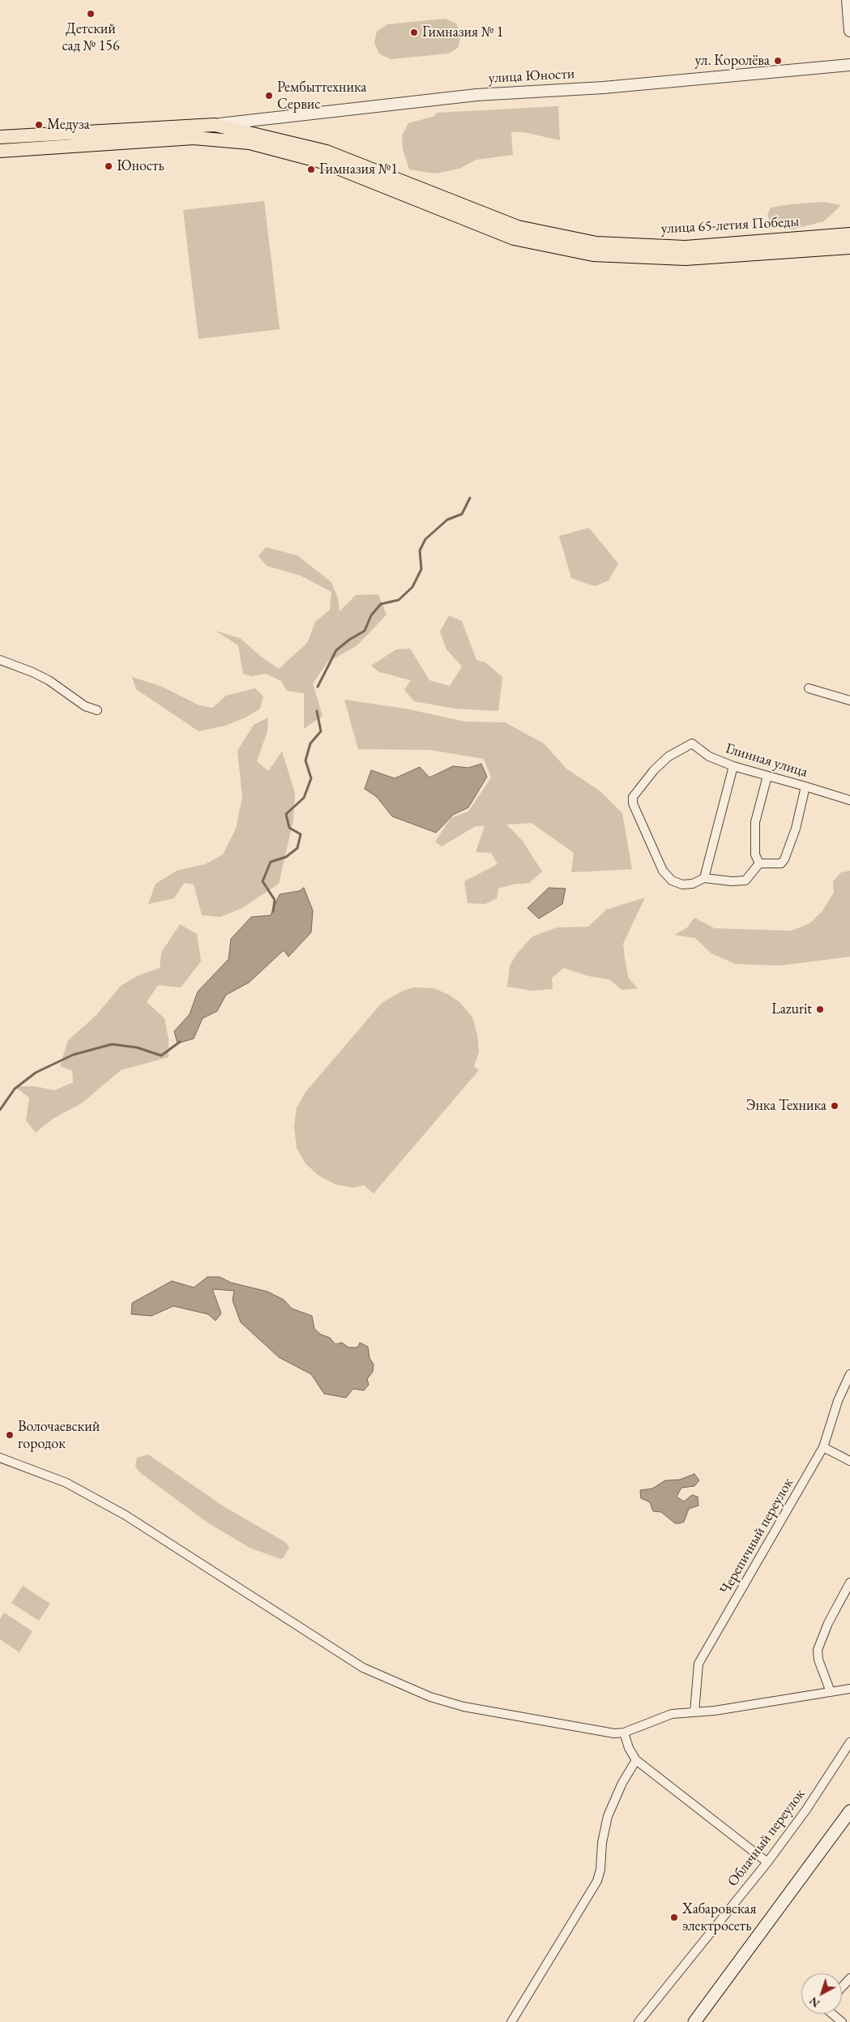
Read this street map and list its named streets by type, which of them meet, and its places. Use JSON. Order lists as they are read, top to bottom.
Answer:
{
  "streets": {
    "main road": ["улица 65-летия Победы"],
    "street": [
      "улица Юности",
      "Глинная улица",
      "Черепичный переулок",
      "Облачный переулок"
    ]
  },
  "crossings": [
    ["улица Юности", "улица 65-летия Победы"]
  ],
  "places": [
    "Детский сад № 156",
    "Гимназия № 1",
    "ул. Королёва",
    "Рембыттехника Сервис",
    "Медуза",
    "Юность",
    "Гимназия №1",
    "Lazurit",
    "Энка Техника",
    "Волочаевский городок",
    "Хабаровская электросеть"
  ],
  "north": "bottom left"
}
